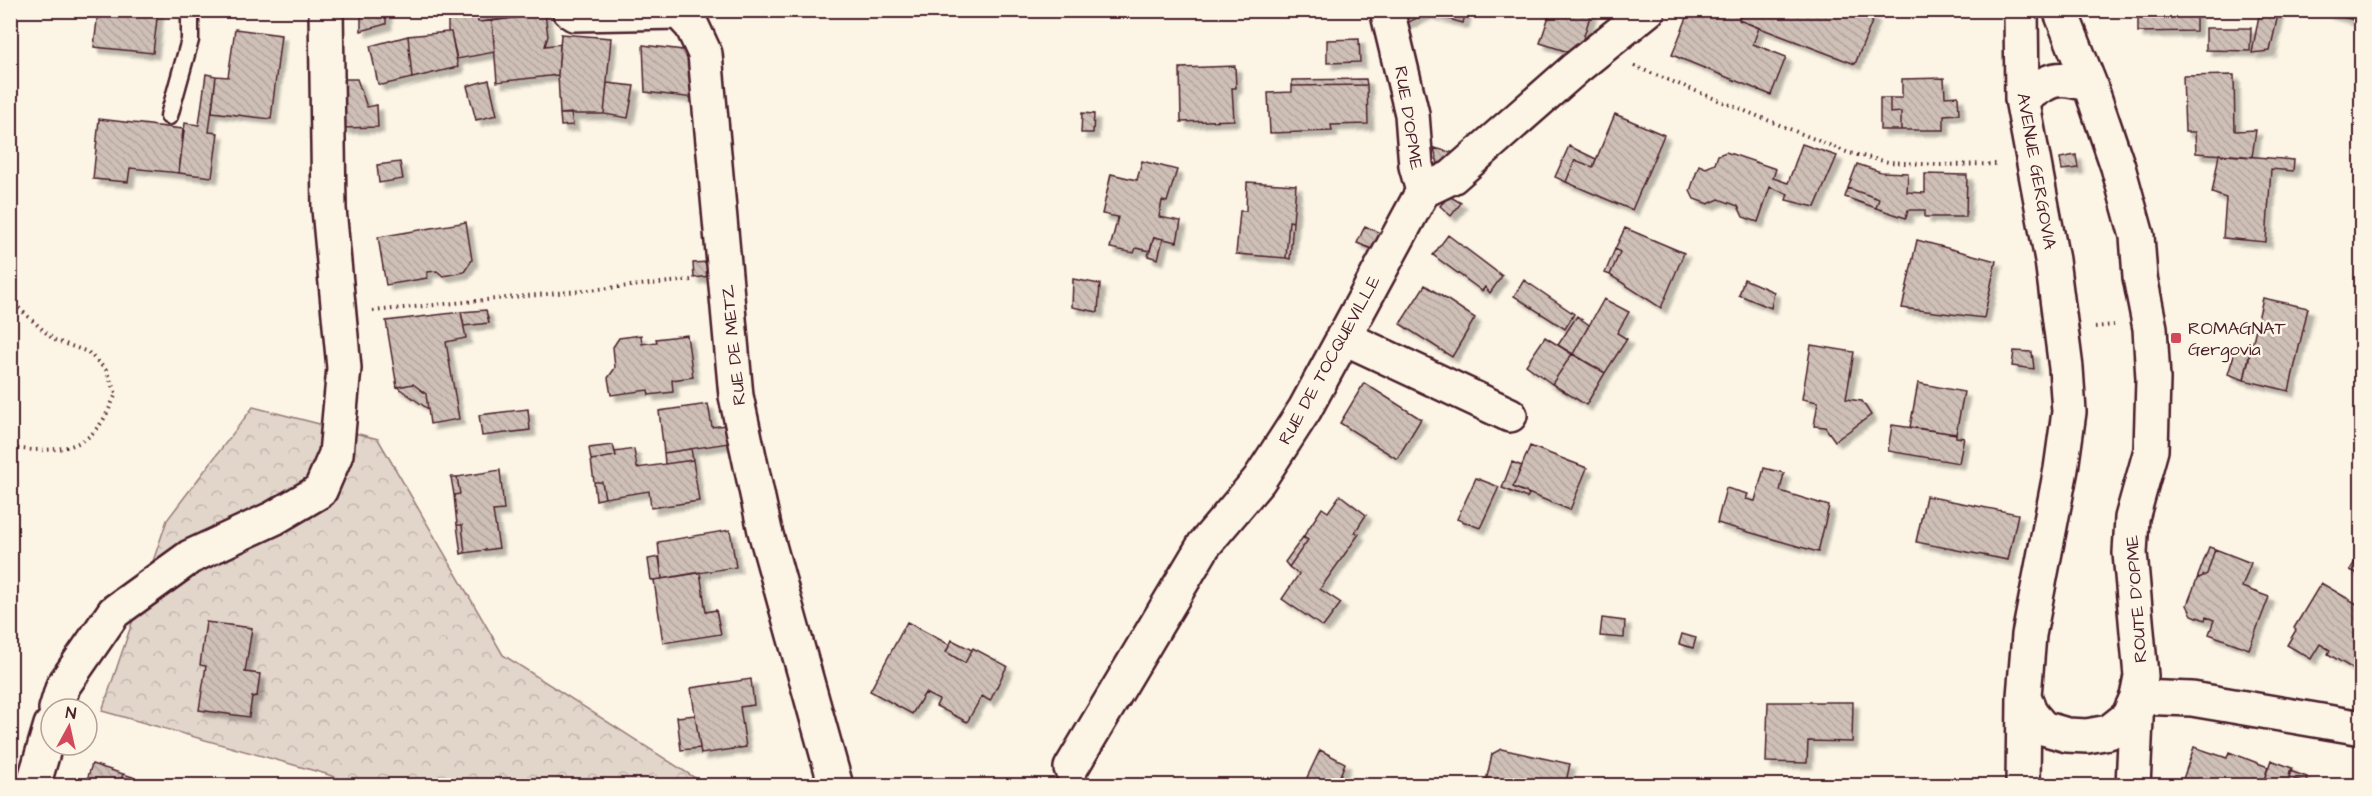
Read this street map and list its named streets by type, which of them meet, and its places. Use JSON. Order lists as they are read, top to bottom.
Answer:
{
  "streets": {
    "street": [
      "RUE D'OPME",
      "AVENUE GERGOVIA",
      "RUE DE METZ",
      "RUE DE TOCQUEVILLE",
      "ROUTE D'OPME"
    ]
  },
  "crossings": [
    ["RUE D'OPME", "RUE DE TOCQUEVILLE"]
  ],
  "places": {
    "transit": ["ROMAGNAT Gergovia"]
  },
  "north": "top"
}
